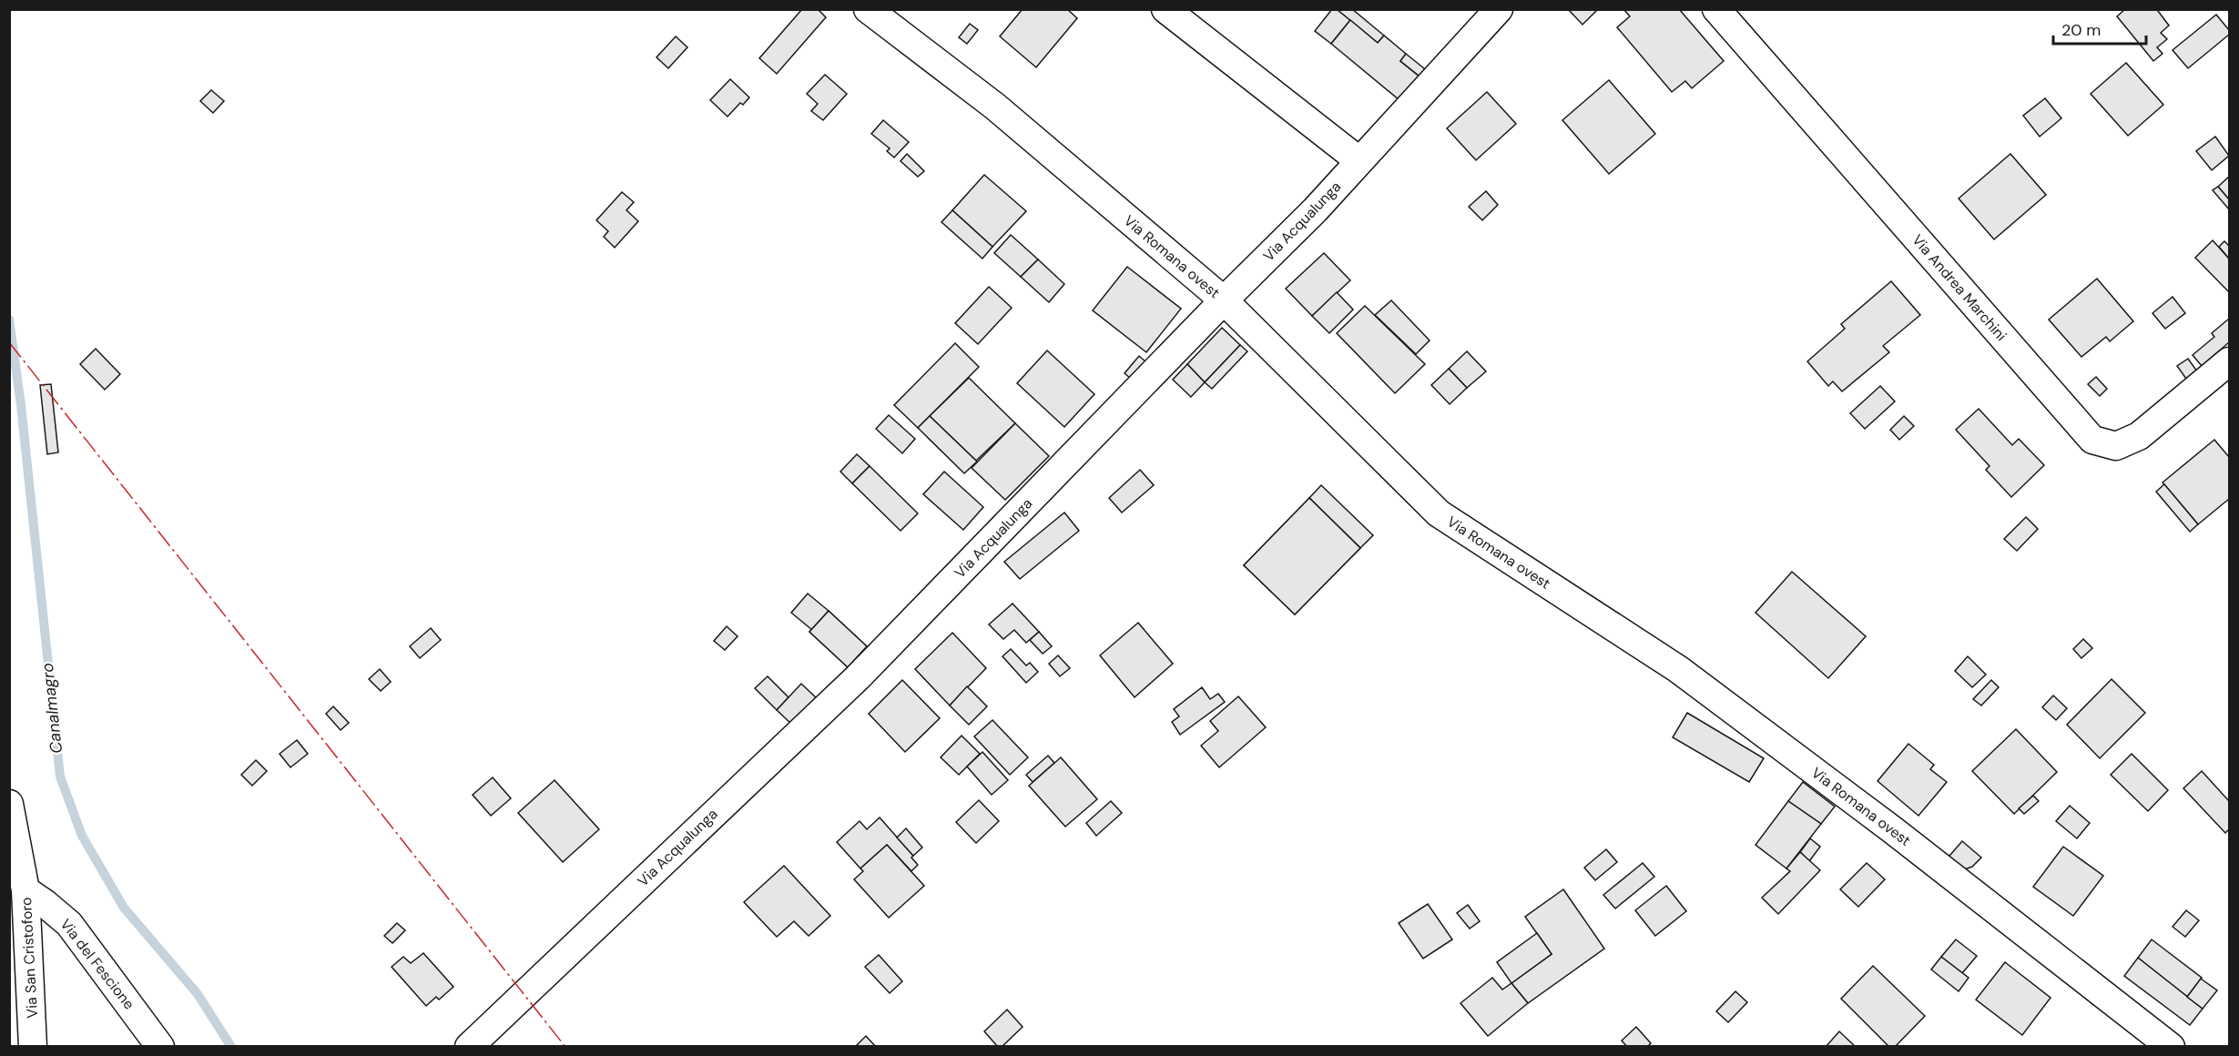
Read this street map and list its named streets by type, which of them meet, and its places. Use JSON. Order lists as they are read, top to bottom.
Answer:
{
  "streets": {
    "street": [
      "Via Acqualunga",
      "Via Romana ovest",
      "Via Andrea Marchini",
      "Via San Cristoforo",
      "Via del Fescione"
    ]
  },
  "crossings": [
    ["Via Acqualunga", "Via Romana ovest"],
    ["Via San Cristoforo", "Via del Fescione"]
  ],
  "water": ["Canalmagro"],
  "scale_bar": "20 m"
}
